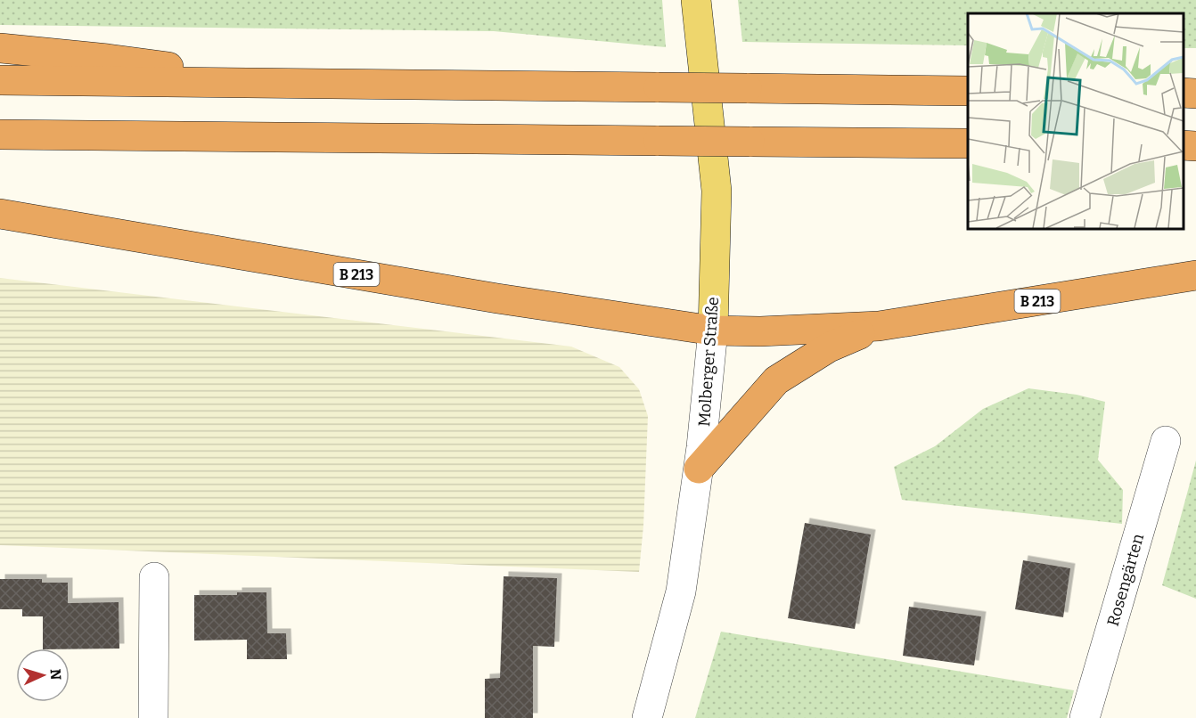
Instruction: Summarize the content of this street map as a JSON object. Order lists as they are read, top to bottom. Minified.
{"streets":{"highway":["B 213"],"main road":["Molberger Straße"],"street":["Rosengärten"]},"crossings":[["B 213","Molberger Straße"]],"north":"right"}
